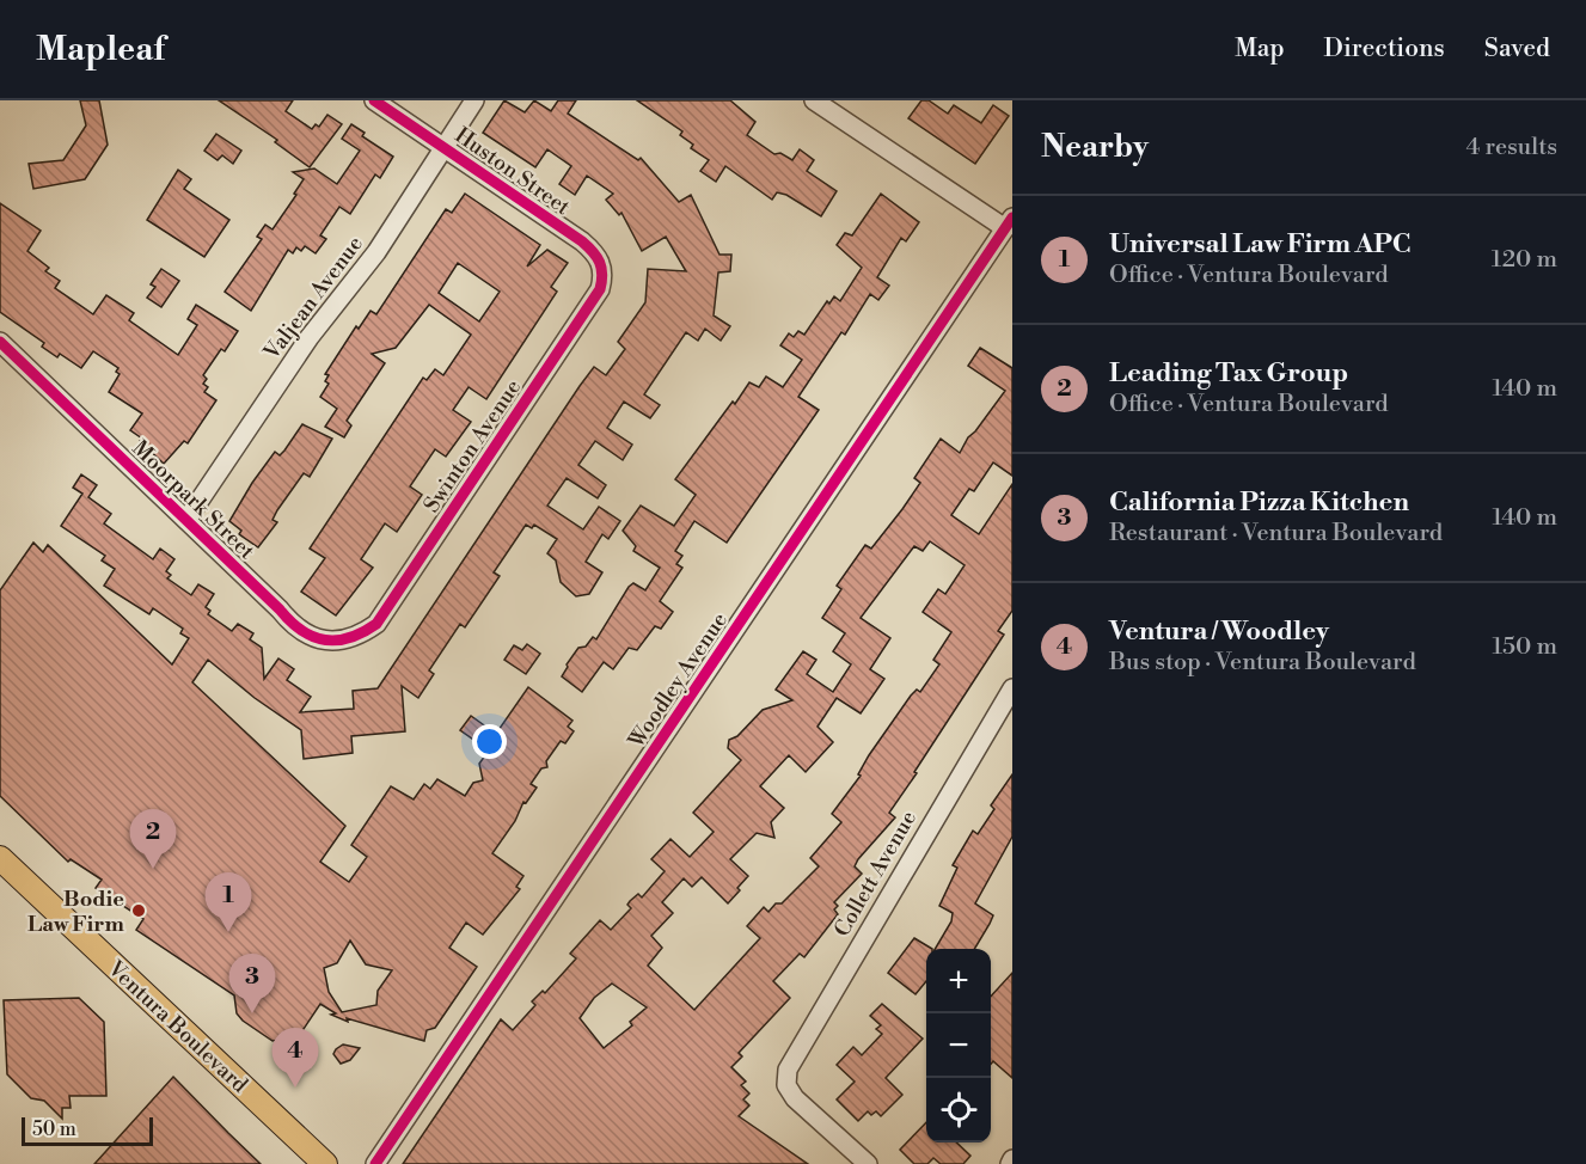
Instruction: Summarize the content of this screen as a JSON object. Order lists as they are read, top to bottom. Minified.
{"streets":{"main road":["Ventura Boulevard"],"street":["Huston Street","Valjean Avenue","Swinton Avenue","Moorpark Street","Woodley Avenue","Collett Avenue"]},"crossings":[["Huston Street","Valjean Avenue"],["Huston Street","Swinton Avenue"],["Valjean Avenue","Moorpark Street"],["Swinton Avenue","Moorpark Street"]],"places":["Bodie Law Firm"],"scale_bar":"50 m","page":{"header":"Mapleaf","nav":["Map","Directions","Saved"],"heading":["Nearby","4 results"],"list":[{"mark":"1","name":"Universal Law Firm APC","note":"Office · Ventura Boulevard","value":"120 m"},{"mark":"2","name":"Leading Tax Group","note":"Office · Ventura Boulevard","value":"140 m"},{"mark":"3","name":"California Pizza Kitchen","note":"Restaurant · Ventura Boulevard","value":"140 m"},{"mark":"4","name":"Ventura / Woodley","note":"Bus stop · Ventura Boulevard","value":"150 m"}],"pins":["2","1","3","4"],"map_buttons":["+","−"],"scale":"50 m"}}
